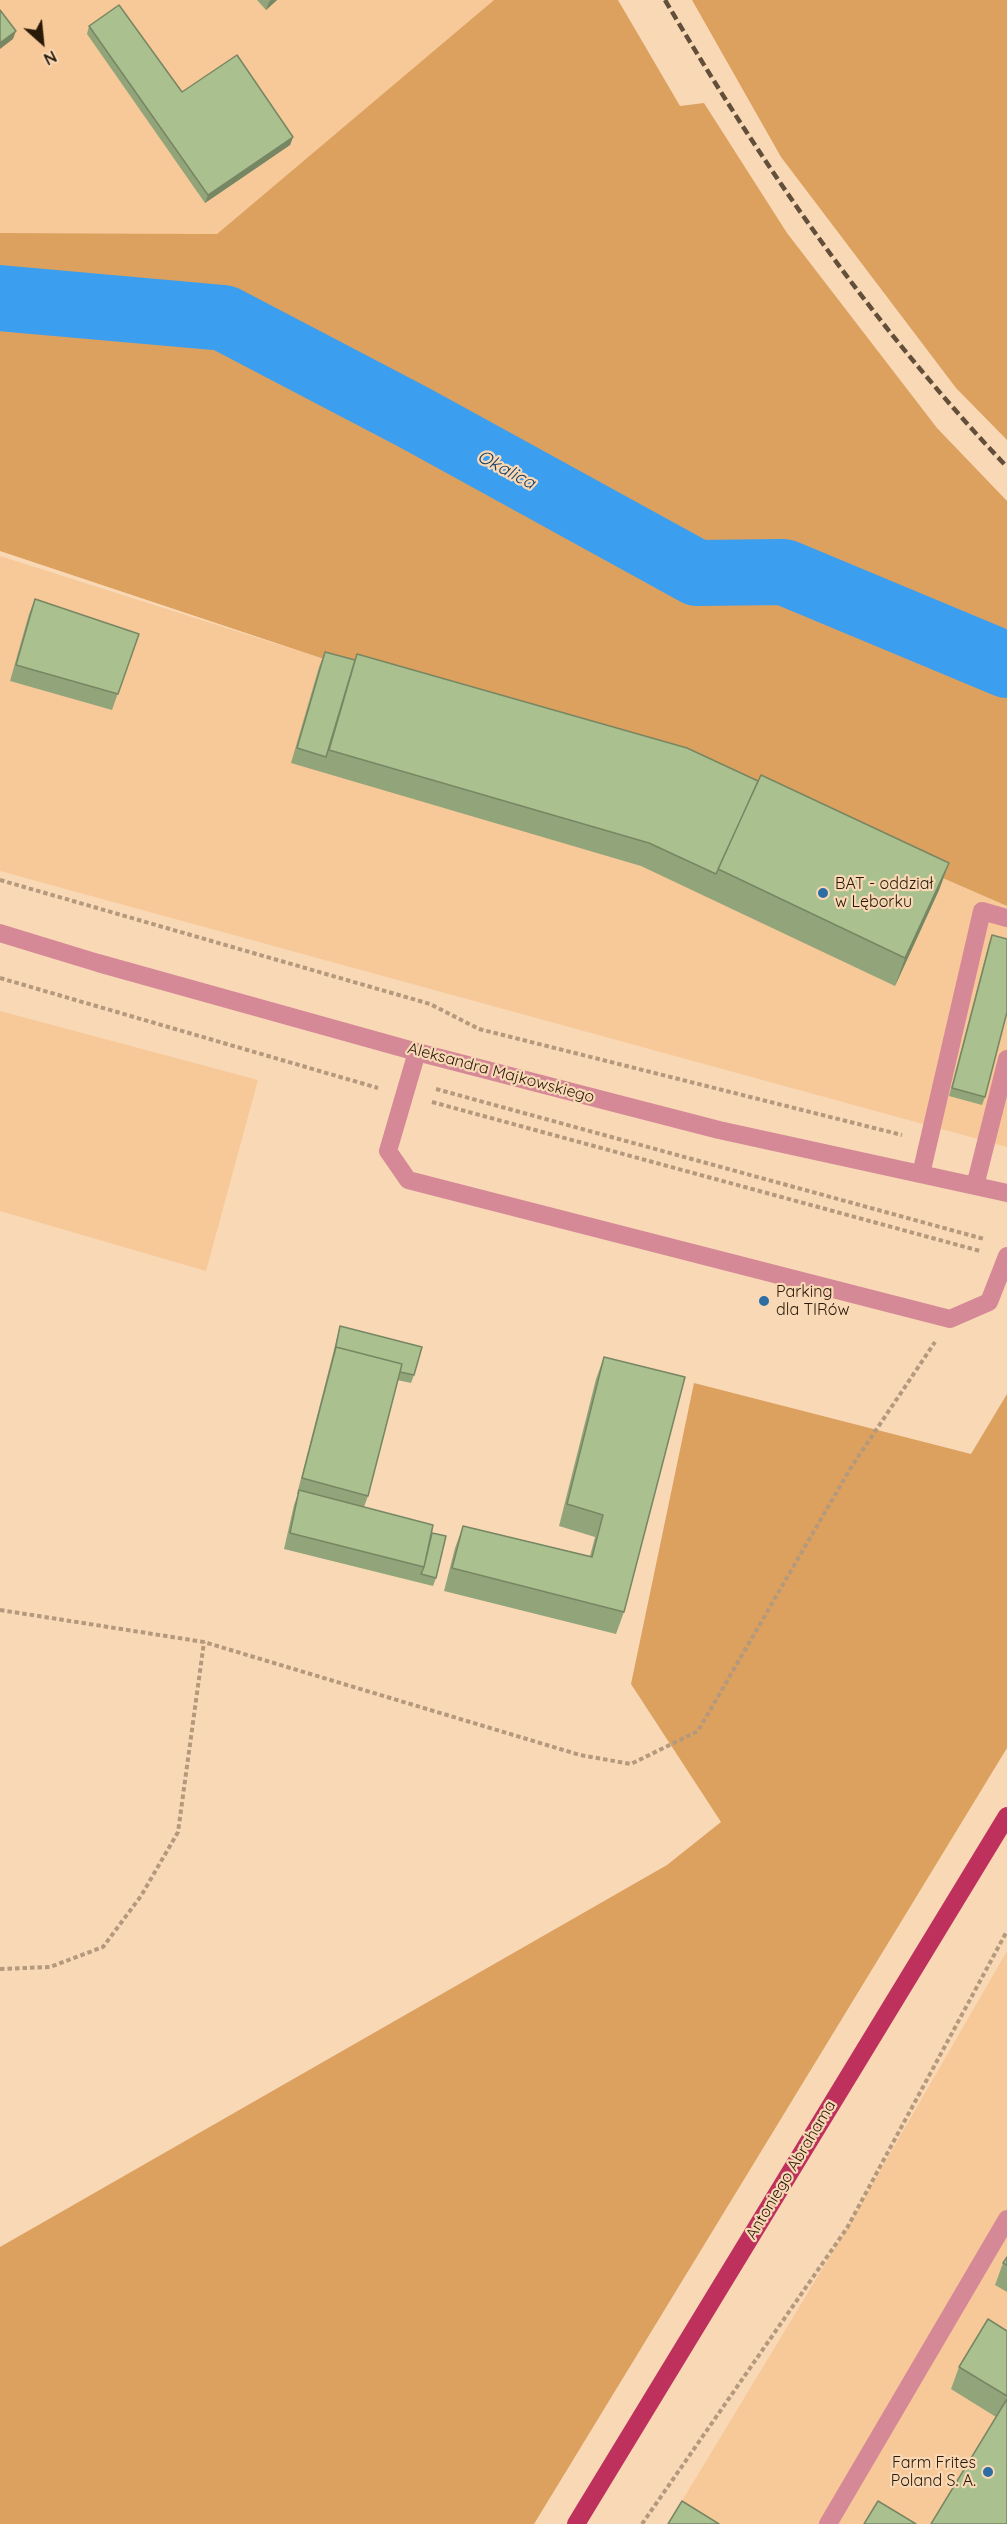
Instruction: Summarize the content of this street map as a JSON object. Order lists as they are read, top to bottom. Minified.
{"streets":{"main road":["Antoniego Abrahama"],"street":["Aleksandra Majkowskiego"]},"water":["Okalica"],"places":["BAT - oddział w Lęborku","Parking dla TIRów","Farm Frites Poland S. A."],"north":"bottom right"}
